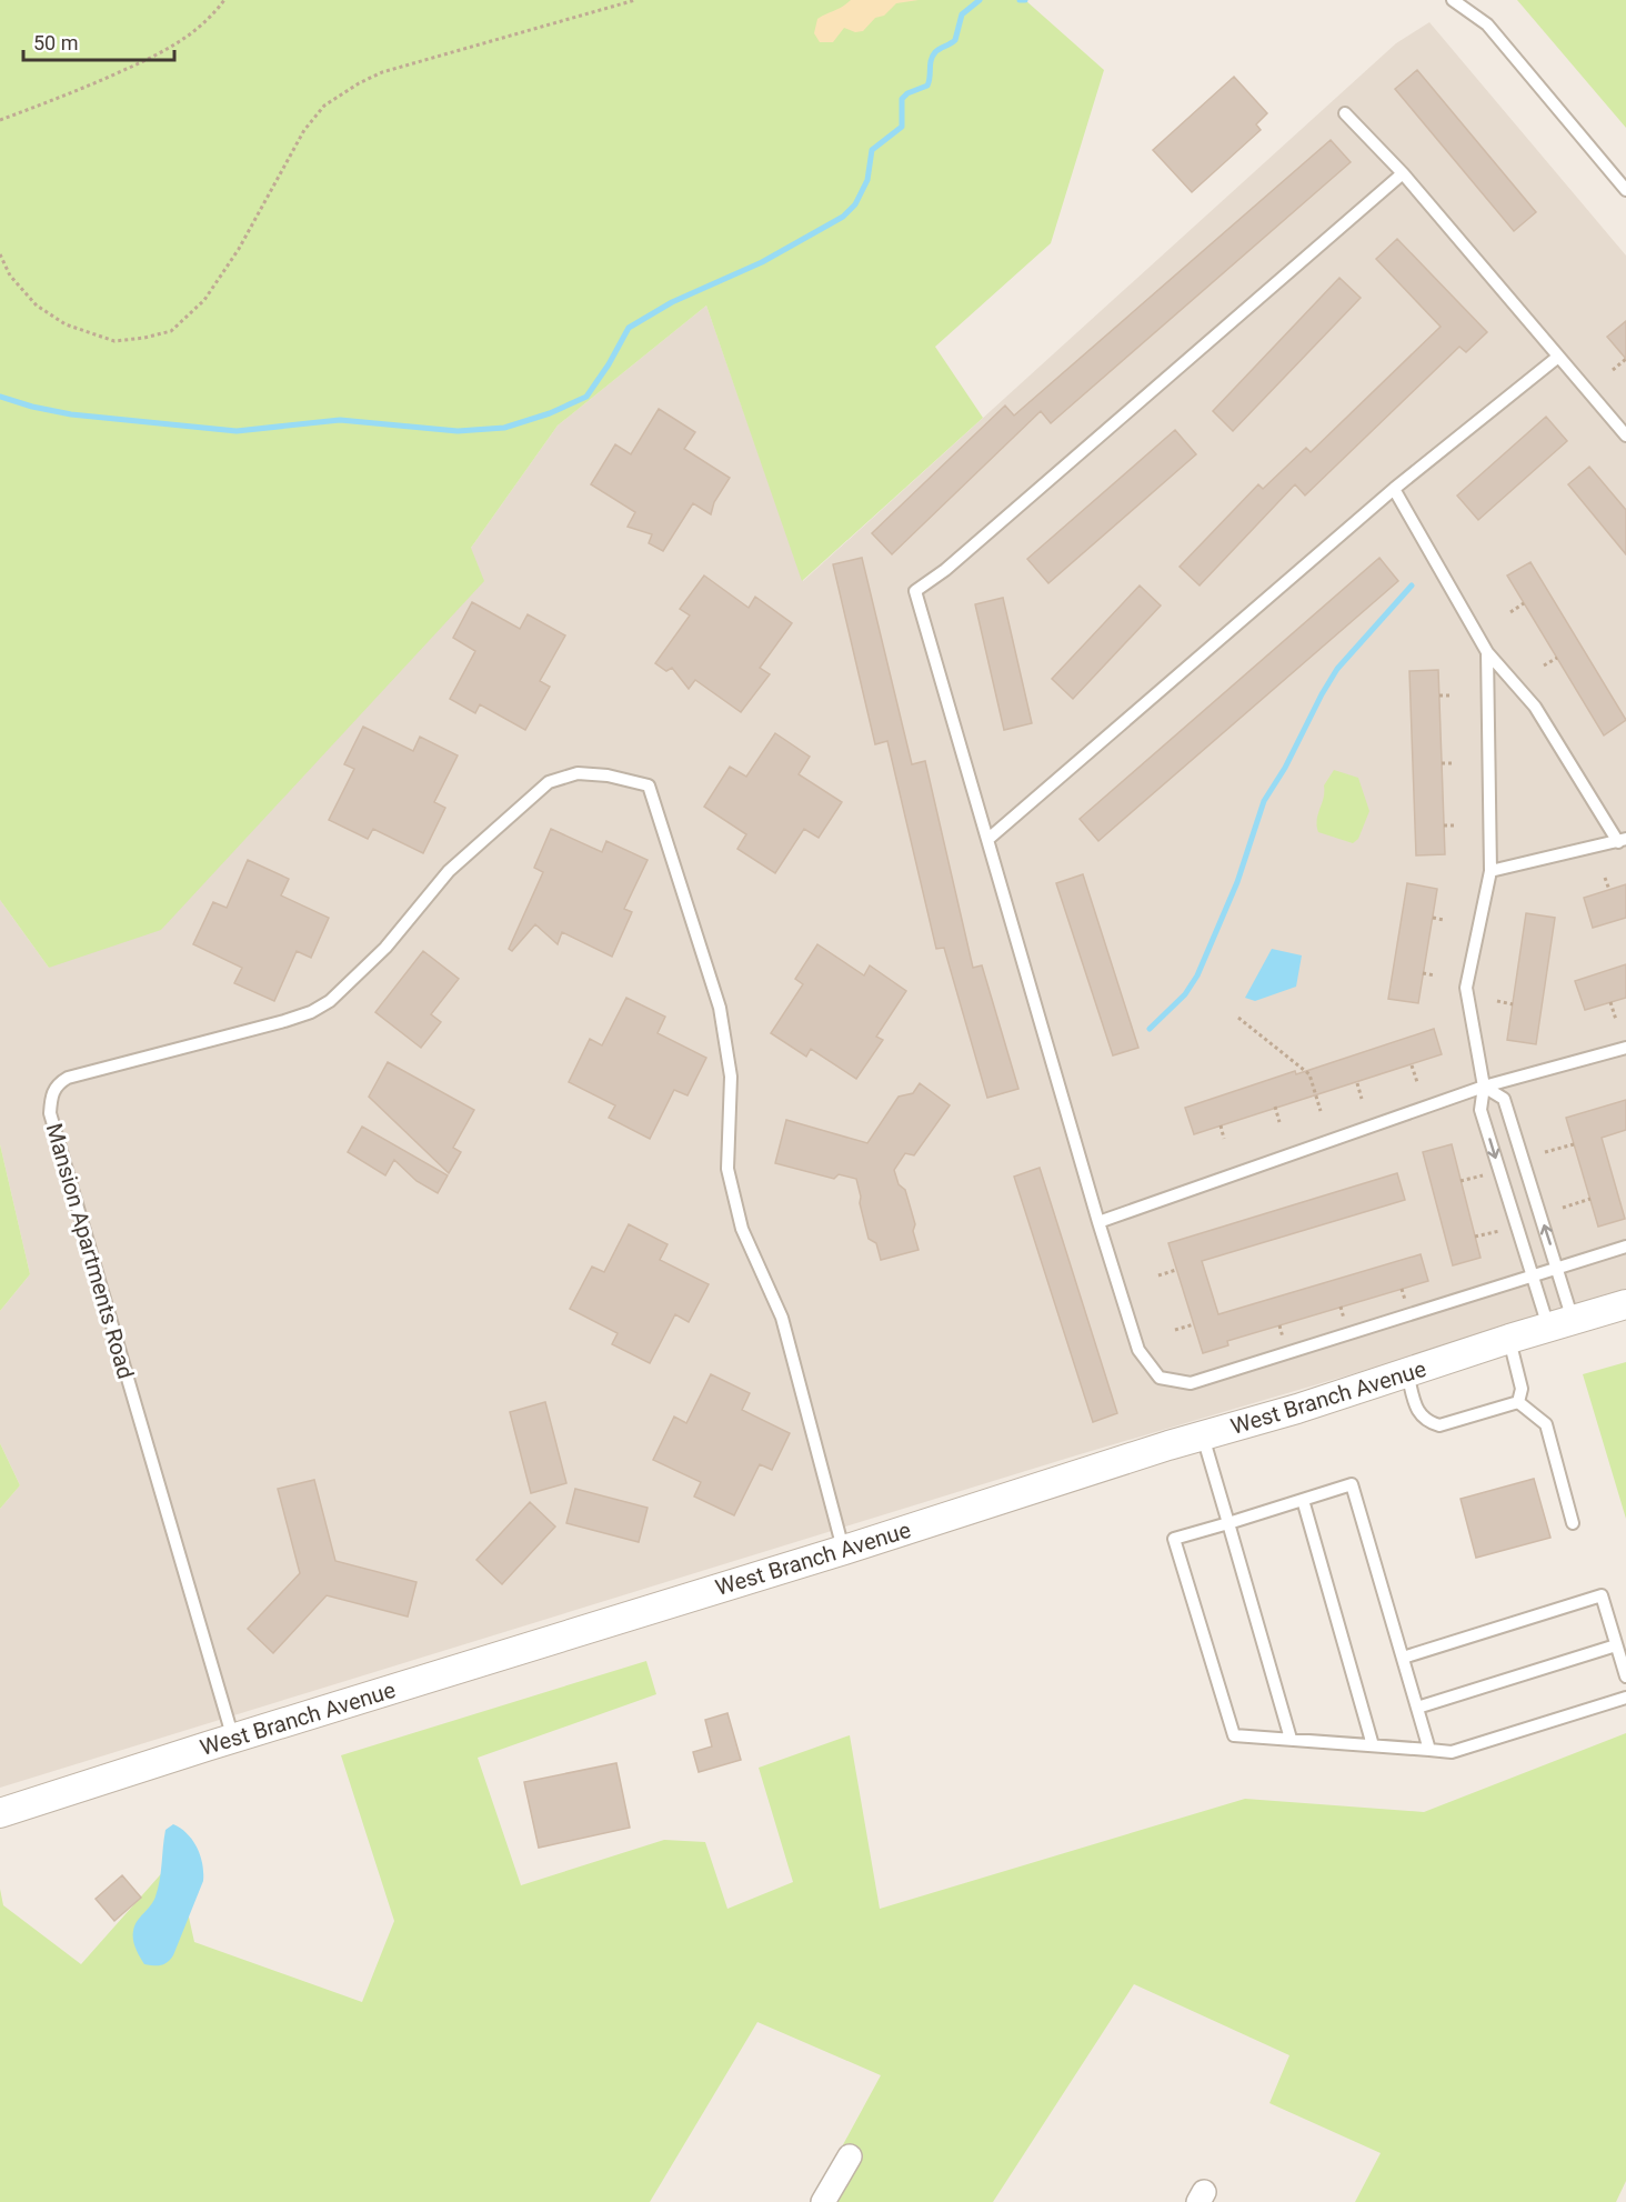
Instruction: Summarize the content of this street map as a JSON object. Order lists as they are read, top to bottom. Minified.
{"streets":{"street":["West Branch Avenue"],"lane":["Mansion Apartments Road"]},"crossings":[["Mansion Apartments Road","West Branch Avenue"]],"scale_bar":"50 m"}
